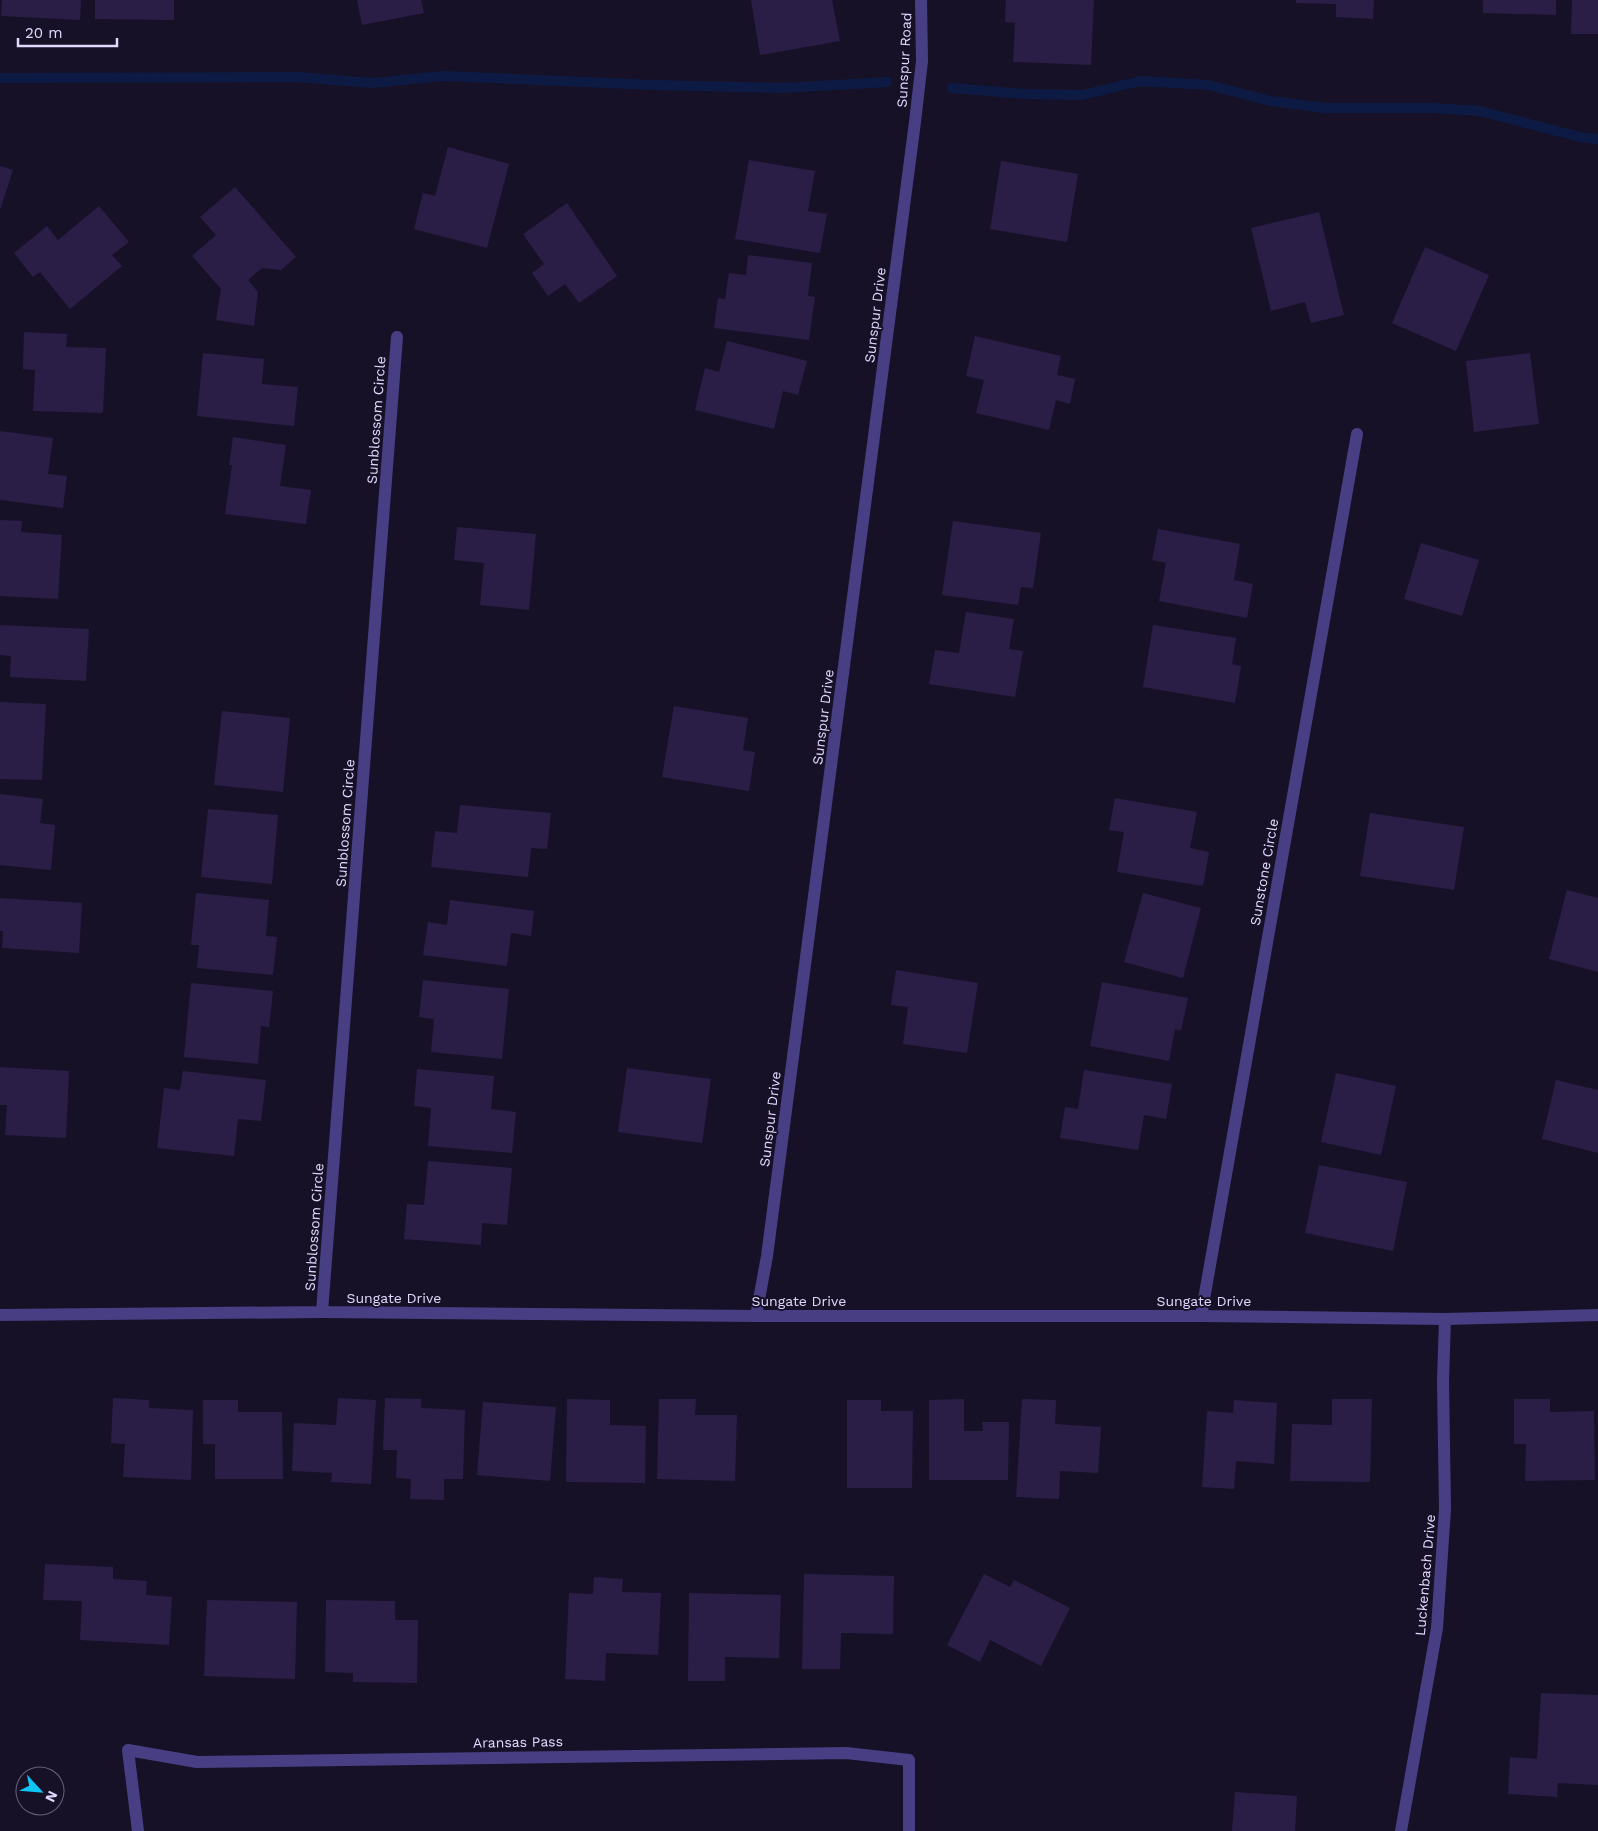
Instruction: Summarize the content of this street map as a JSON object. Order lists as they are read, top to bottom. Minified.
{"streets":{"street":["Sunspur Road","Sunspur Drive","Sunblossom Circle","Sunstone Circle","Sungate Drive","Luckenbach Drive","Aransas Pass"]},"crossings":[["Sunspur Road","Sunspur Drive"],["Sunspur Drive","Sungate Drive"],["Sunblossom Circle","Sungate Drive"],["Sunstone Circle","Sungate Drive"],["Sungate Drive","Luckenbach Drive"]],"scale_bar":"20 m","north":"bottom right"}
